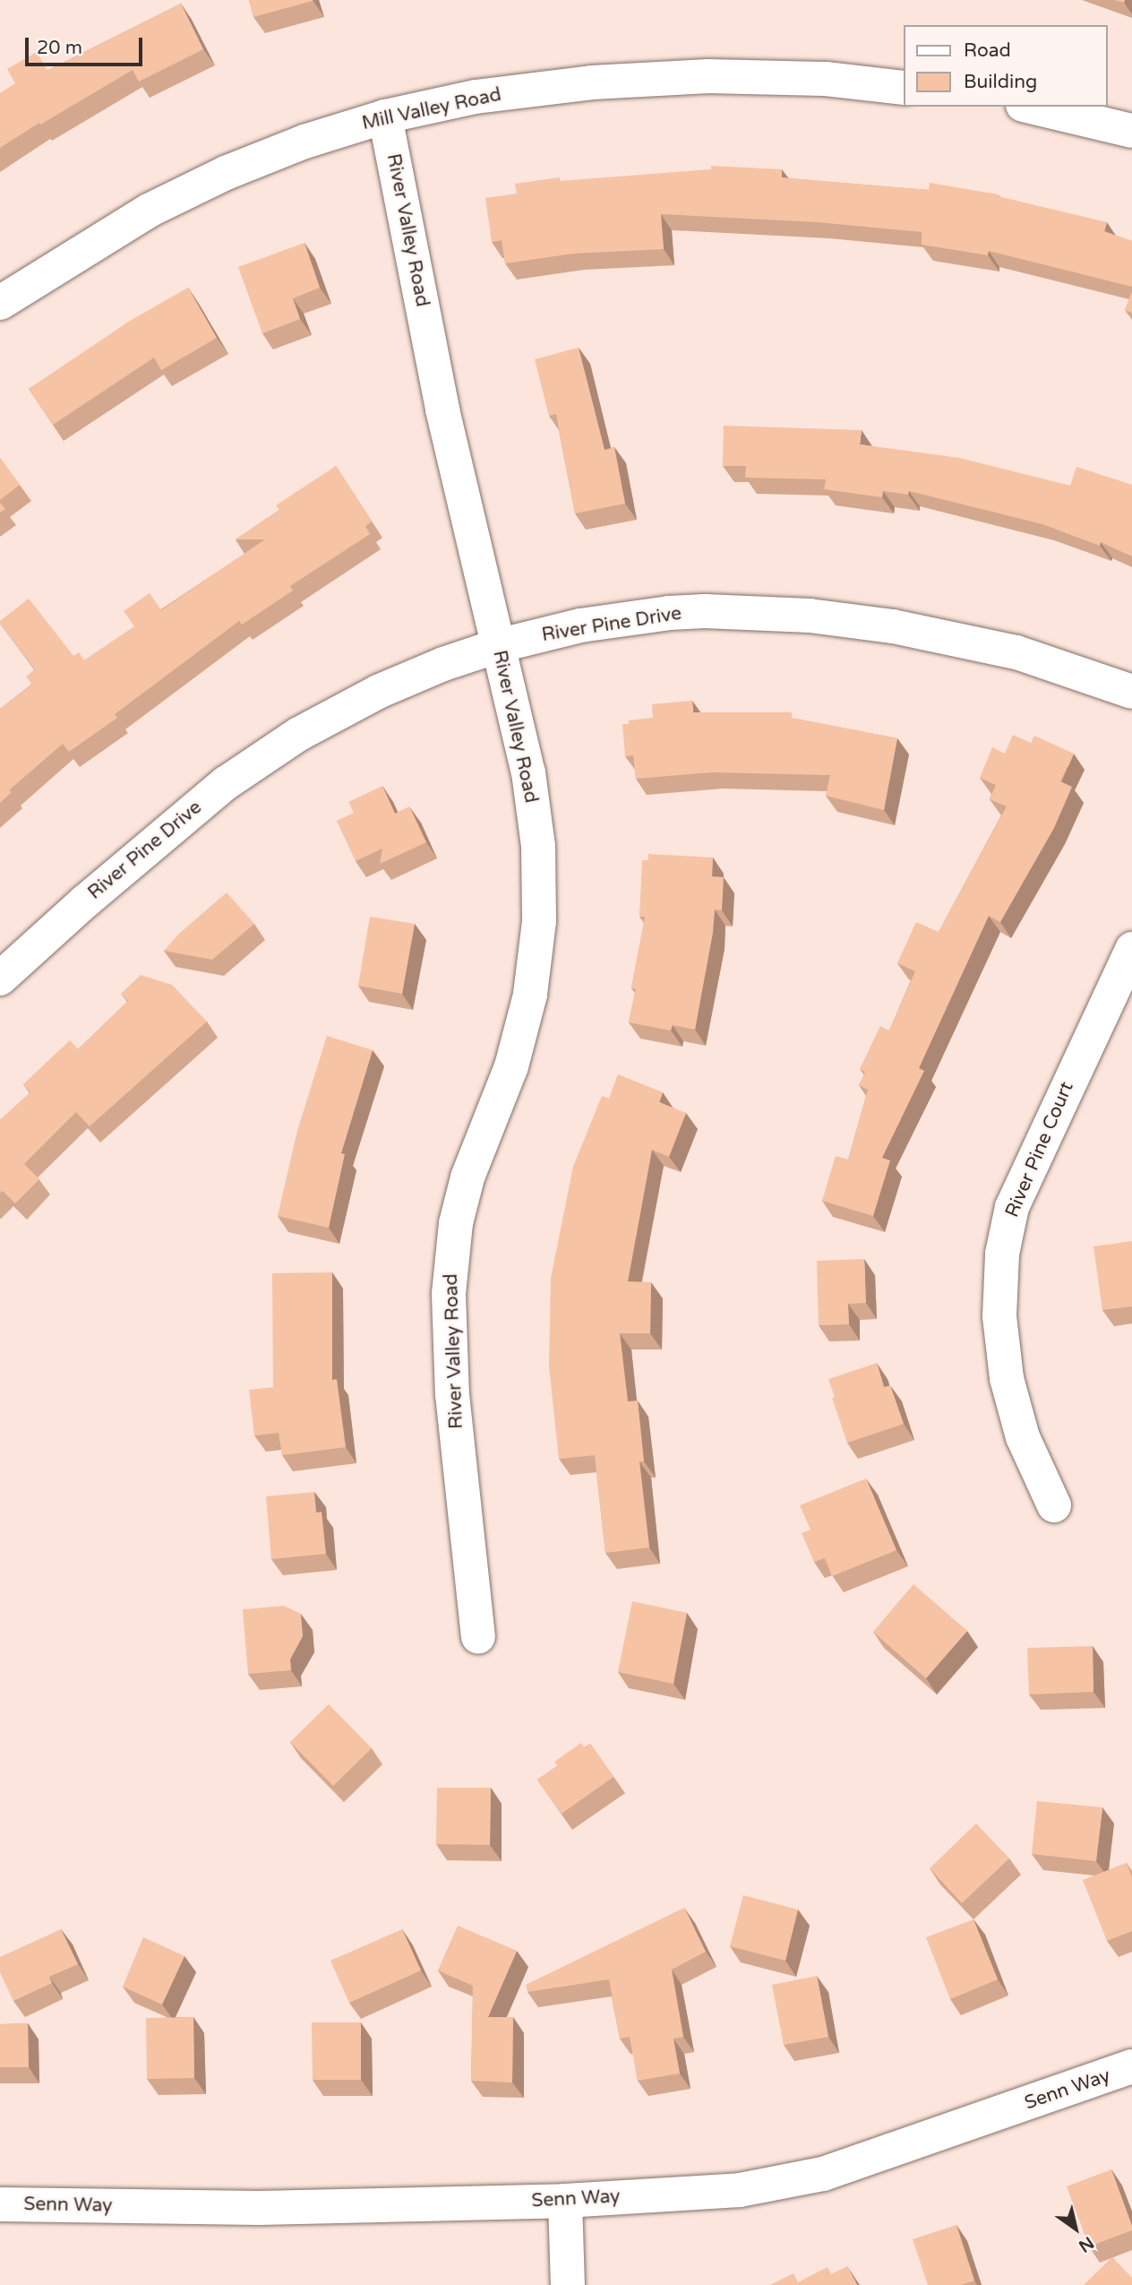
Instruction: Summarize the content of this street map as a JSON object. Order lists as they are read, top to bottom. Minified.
{"streets":{"street":["Mill Valley Road","River Valley Road","River Pine Drive","River Pine Court","Senn Way"]},"crossings":[["Mill Valley Road","River Valley Road"],["River Valley Road","River Pine Drive"]],"legend":["Road","Building"],"scale_bar":"20 m","north":"bottom right"}
